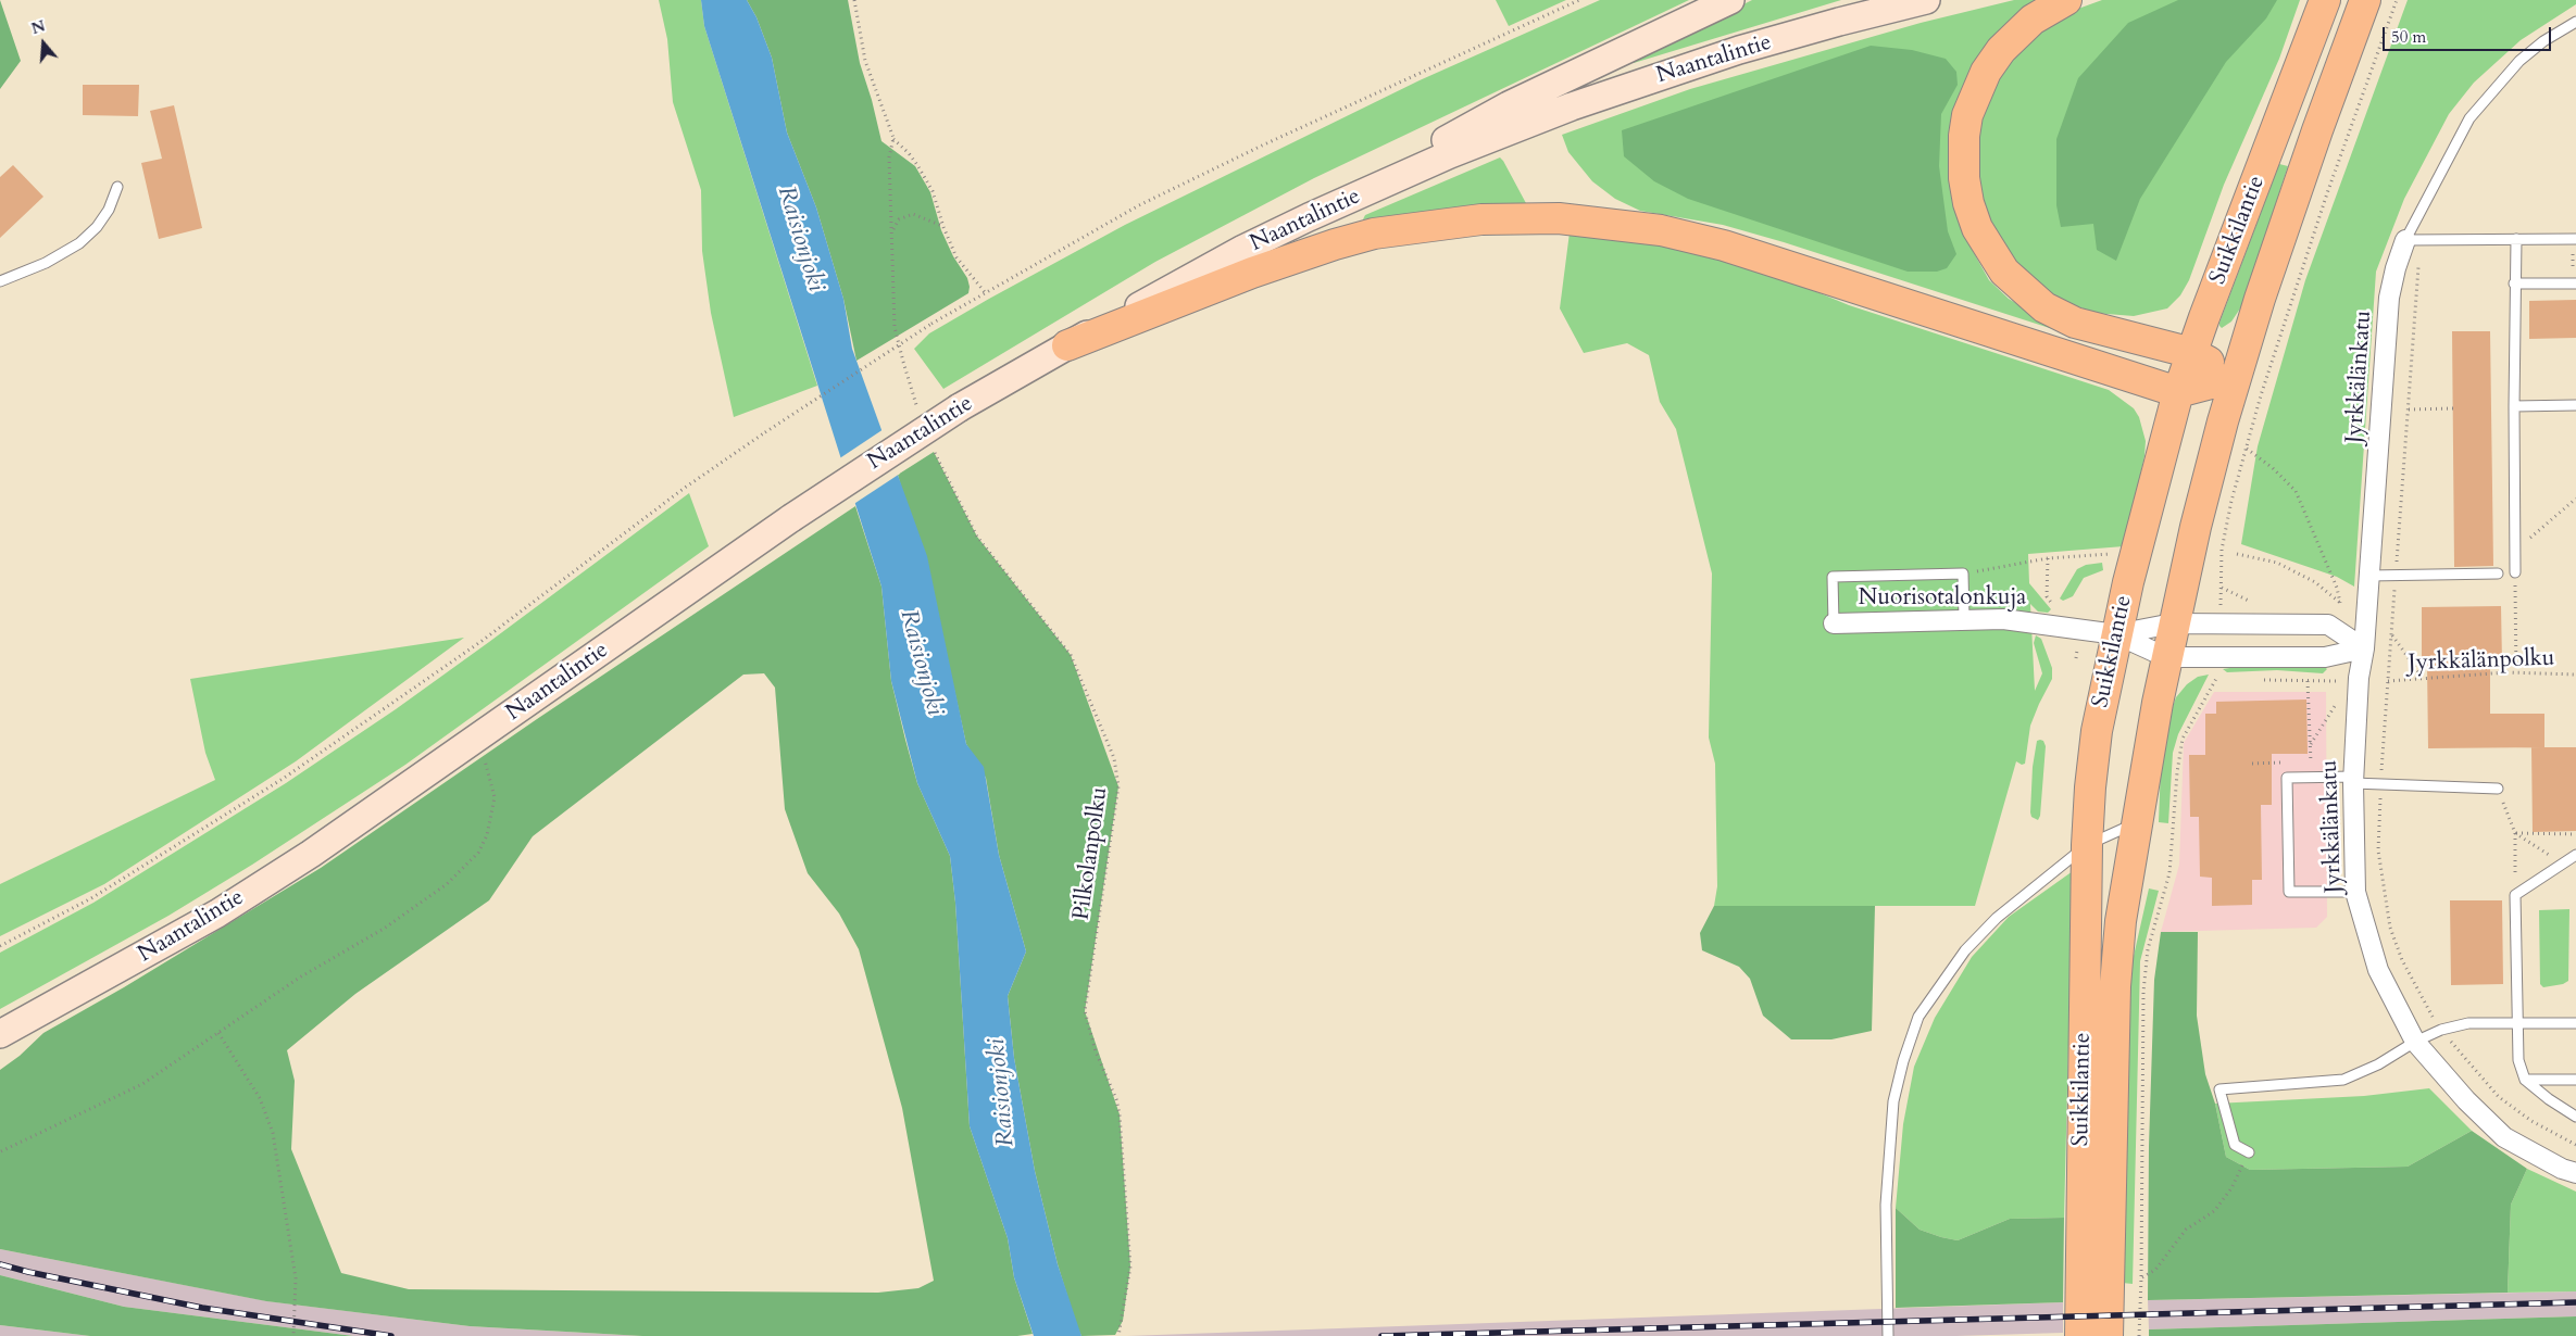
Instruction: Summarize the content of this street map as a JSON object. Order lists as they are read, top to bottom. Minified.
{"streets":{"main road":["Naantalintie","Suikkilantie"],"street":["Jyrkkälänkatu","Nuorisotalonkuja"],"path":["Jyrkkälänpolku","Pilkolanpolku"]},"crossings":[["Suikkilantie","Nuorisotalonkuja"]],"water":["Raisionjoki"],"scale_bar":"50 m","north":"top"}
